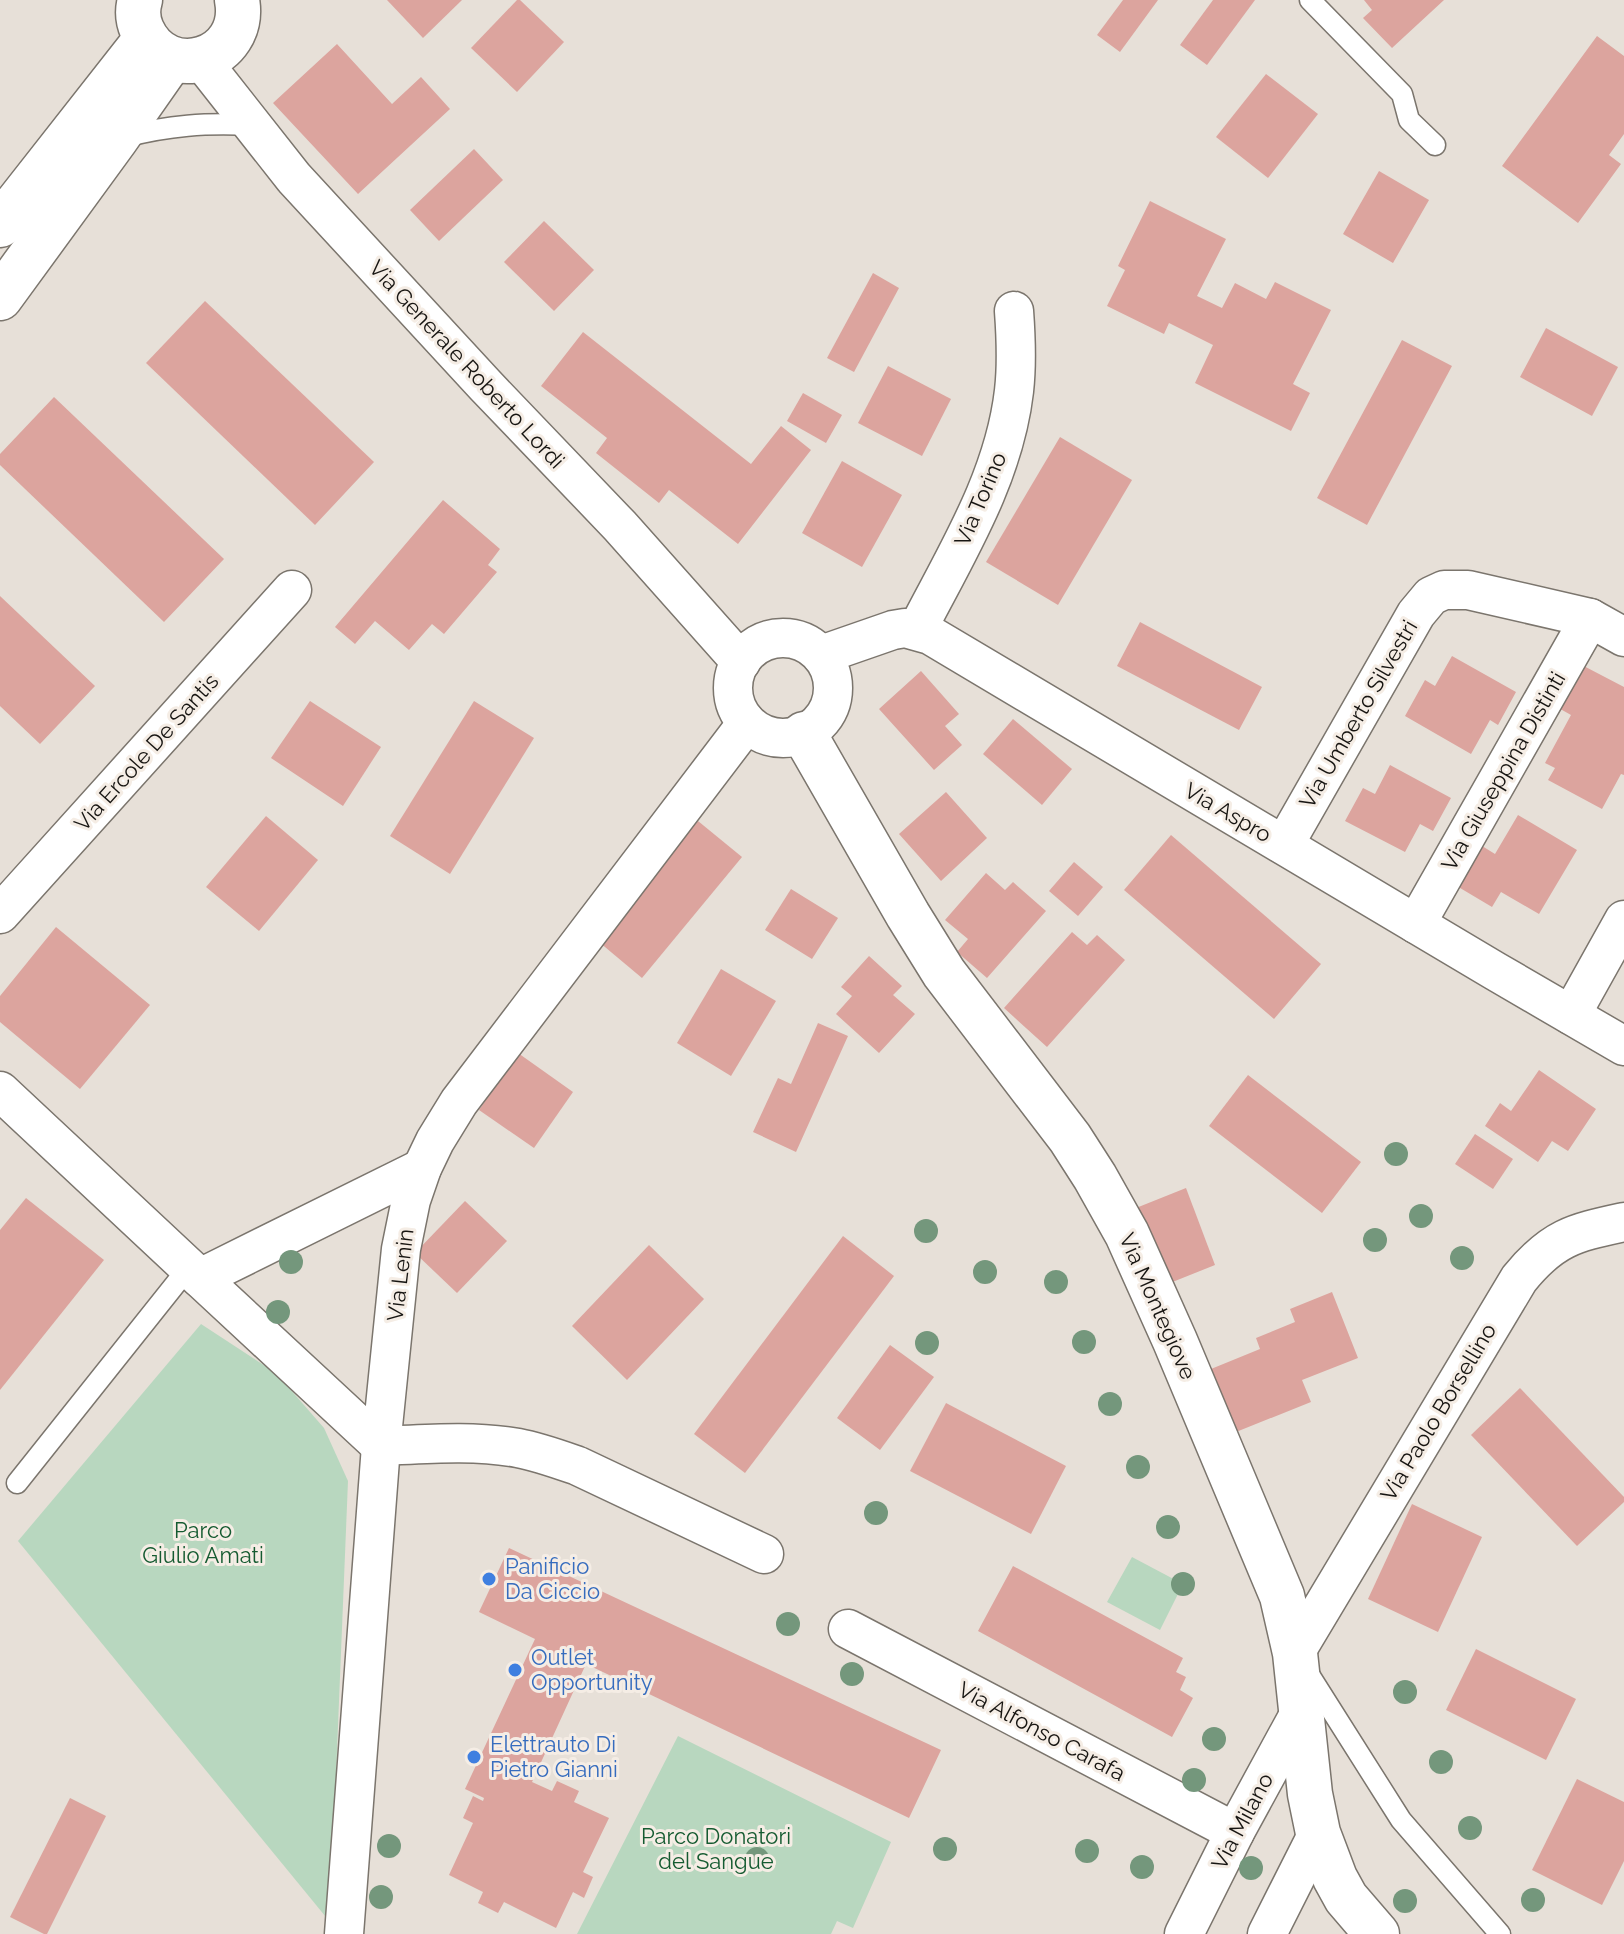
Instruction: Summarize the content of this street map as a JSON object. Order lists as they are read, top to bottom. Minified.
{"streets":{"street":["Via Generale Roberto Lordi","Via Torino","Via Umberto Silvestri","Via Ercole De Santis","Via Giuseppina Distinti","Via Aspro","Via Lenin","Via Montegiove","Via Paolo Borsellino","Via Alfonso Carafa","Via Milano"]},"crossings":[["Via Generale Roberto Lordi","Via Lenin"],["Via Generale Roberto Lordi","Via Montegiove"],["Via Torino","Via Aspro"],["Via Umberto Silvestri","Via Giuseppina Distinti"],["Via Umberto Silvestri","Via Aspro"],["Via Giuseppina Distinti","Via Aspro"],["Via Lenin","Via Montegiove"],["Via Montegiove","Via Paolo Borsellino"],["Via Montegiove","Via Milano"],["Via Alfonso Carafa","Via Milano"]],"parks":["Parco Giulio Amati","Parco Donatori del Sangue"],"places":["Panificio Da Ciccio","Outlet Opportunity","Elettrauto Di Pietro Gianni"]}
